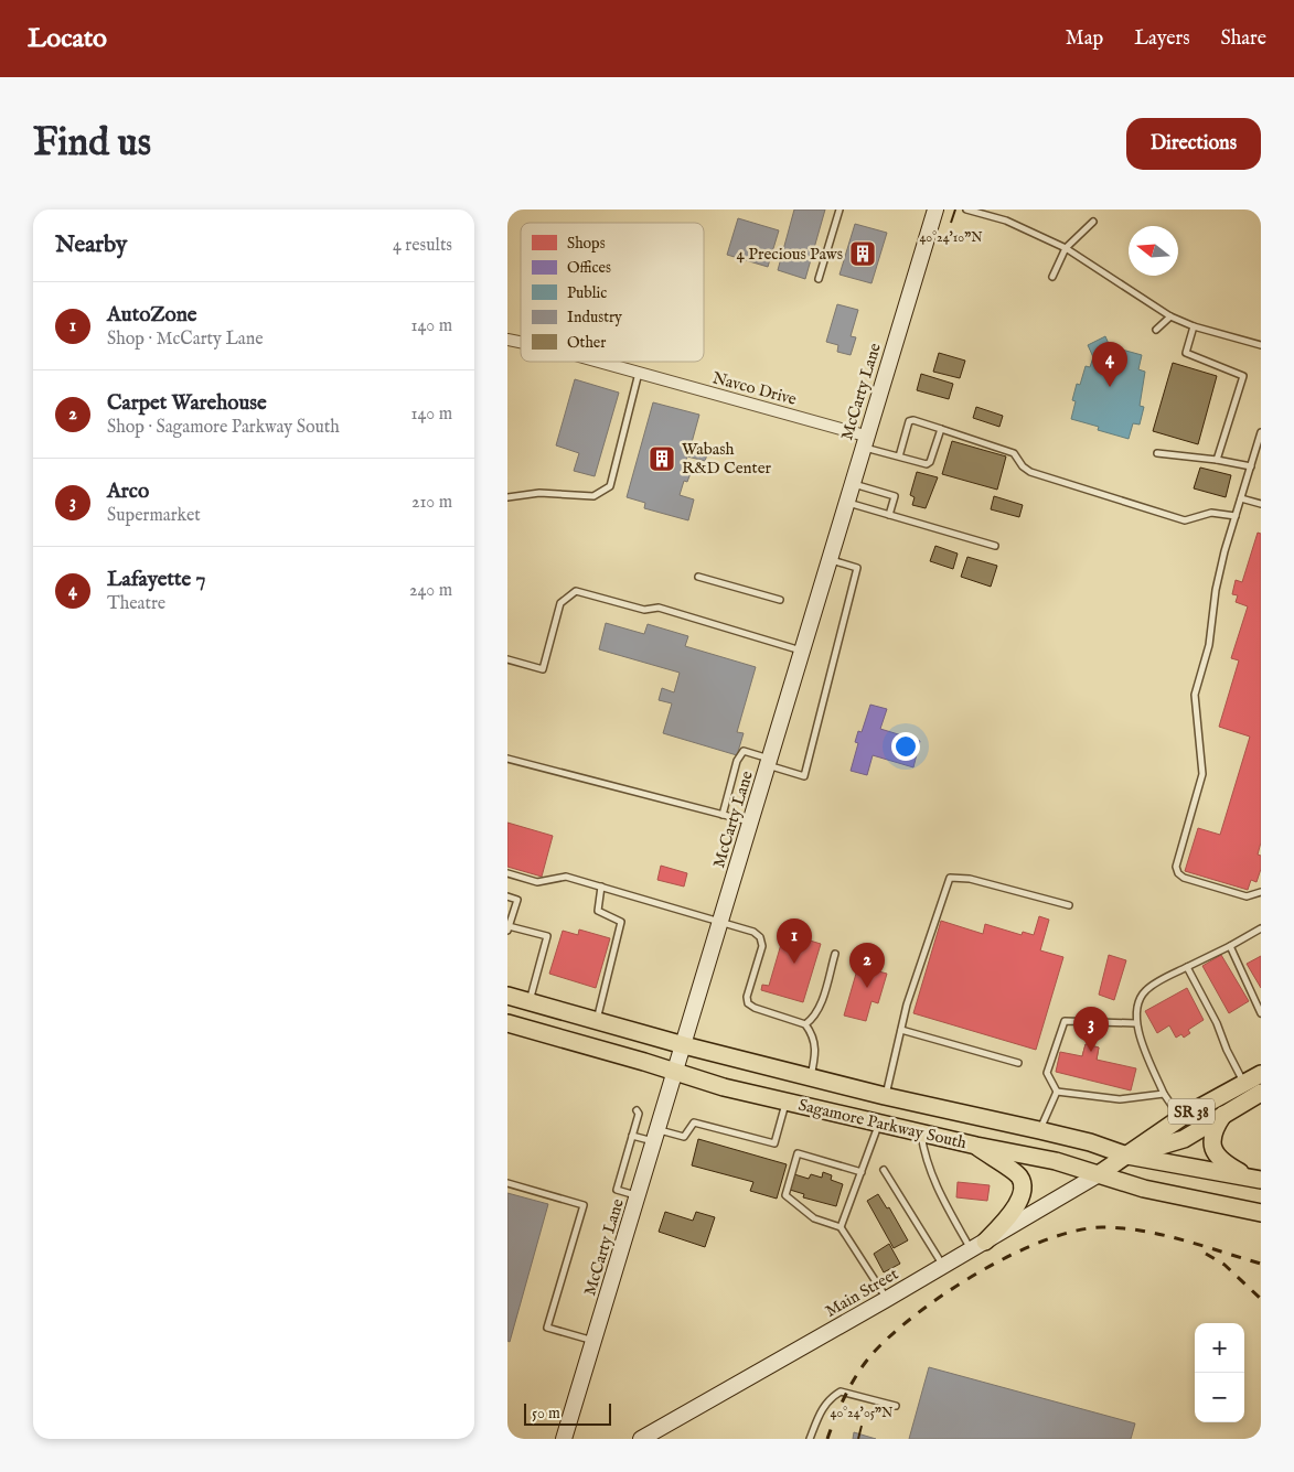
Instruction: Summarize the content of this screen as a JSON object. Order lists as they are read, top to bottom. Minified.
{"streets":{"main road":["McCarty Lane","SR 38","Sagamore Parkway South","Main Street"],"street":["Navco Drive"]},"crossings":[["Navco Drive","McCarty Lane"],["McCarty Lane","Sagamore Parkway South"],["SR 38","Sagamore Parkway South"],["SR 38","Main Street"],["Sagamore Parkway South","Main Street"]],"places":{"building":["4 Precious Paws","Wabash R&D Center"]},"legend":["Shops","Offices","Public","Industry","Other"],"scale_bar":"50 m","north":"left","page":{"header":"Locato","nav":["Map","Layers","Share"],"buttons":"Directions","title":"Find us","heading":["Nearby","4 results"],"list":[{"mark":"1","name":"AutoZone","note":"Shop · McCarty Lane","value":"140 m"},{"mark":"2","name":"Carpet Warehouse","note":"Shop · Sagamore Parkway South","value":"140 m"},{"mark":"3","name":"Arco","note":"Supermarket","value":"210 m"},{"mark":"4","name":"Lafayette 7","note":"Theatre","value":"240 m"}],"pins":["4","1","2","3"],"map_buttons":["+","−"],"scale":"50 m"},"coordinates":["40°24'10\"N","40°24'05\"N"]}
